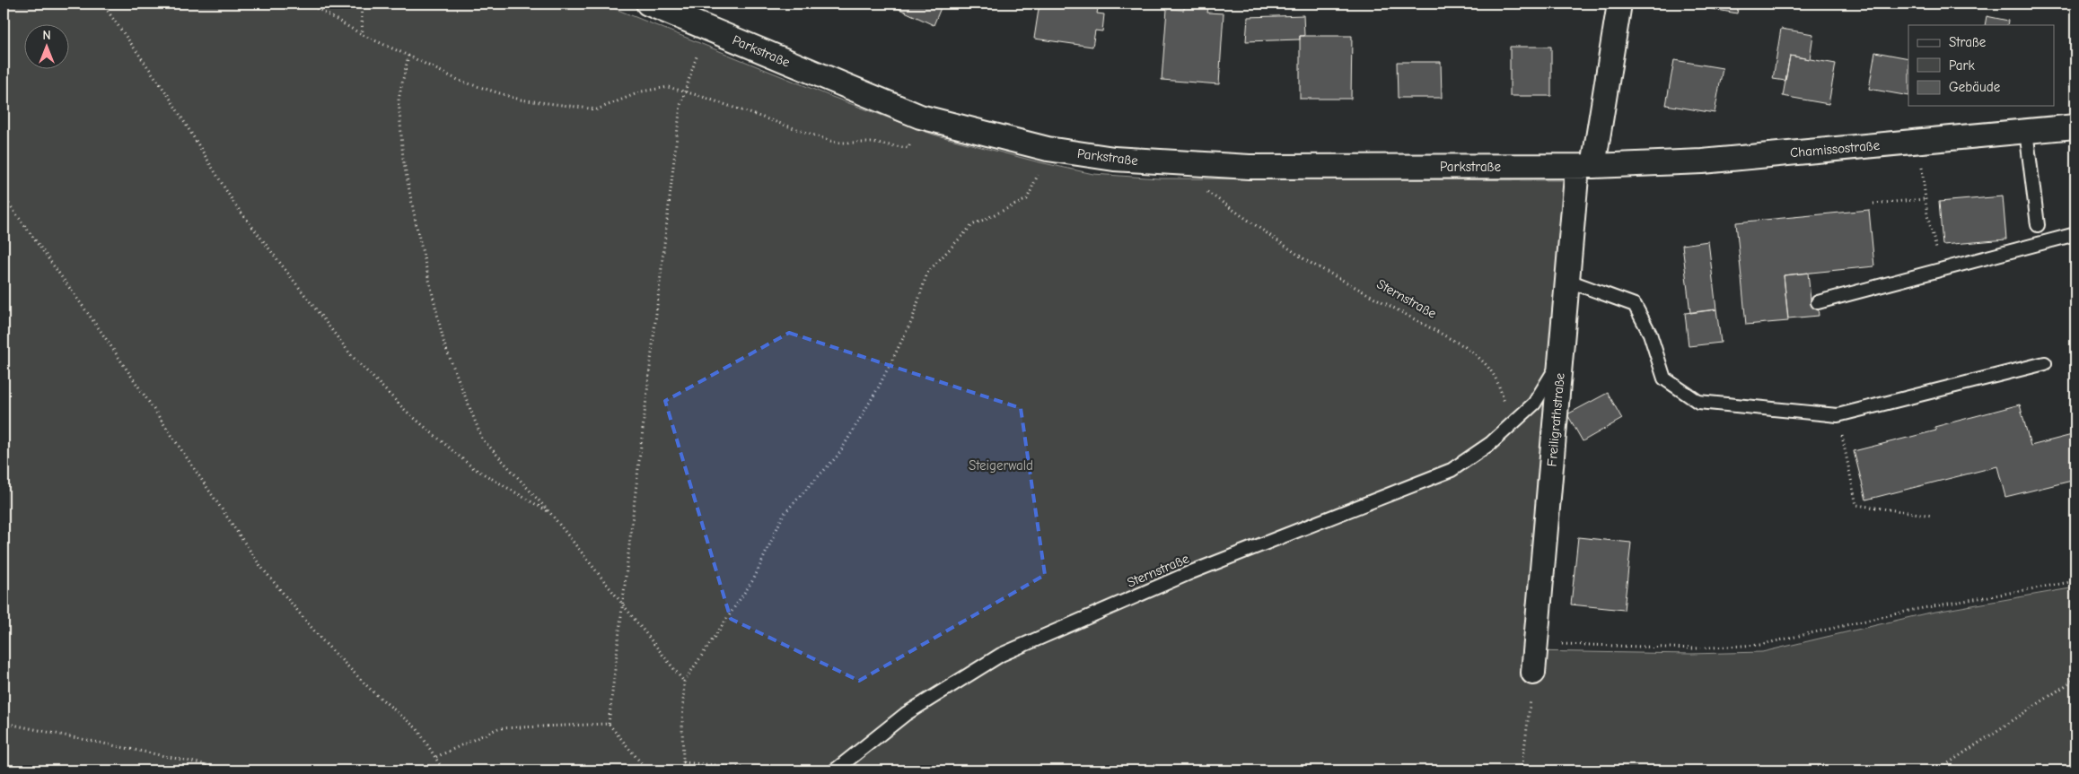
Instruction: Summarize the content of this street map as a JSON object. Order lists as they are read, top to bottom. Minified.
{"streets":{"street":["Parkstraße","Chamissostraße","Freiligrathstraße"],"lane":["Sternstraße"]},"crossings":[["Parkstraße","Chamissostraße"],["Parkstraße","Freiligrathstraße"],["Chamissostraße","Freiligrathstraße"],["Sternstraße","Freiligrathstraße"]],"parks":["Steigerwald"],"legend":["Straße","Park","Gebäude"],"north":"top"}
